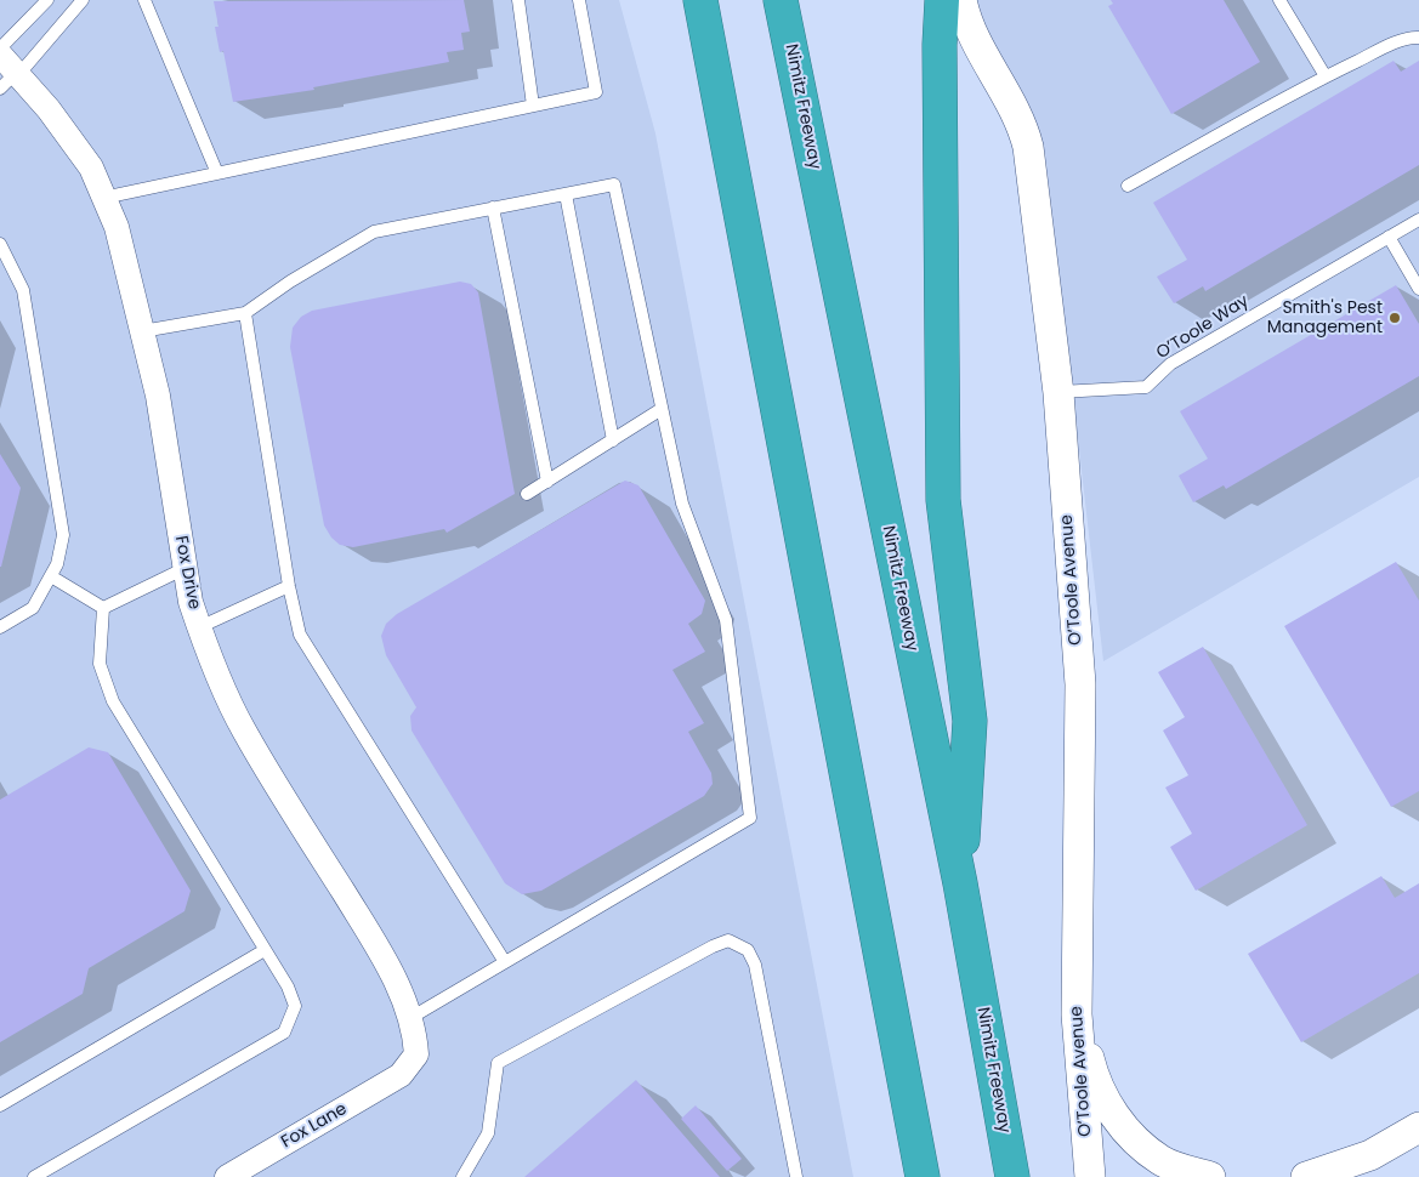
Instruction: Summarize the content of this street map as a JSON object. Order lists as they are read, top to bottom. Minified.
{"streets":{"highway":["Nimitz Freeway"],"street":["Fox Drive","O’Toole Avenue","Fox Lane"],"lane":["O’Toole Way"]},"crossings":[["O’Toole Way","O’Toole Avenue"],["Fox Drive","Fox Lane"]],"places":["Smith's Pest Management"]}
